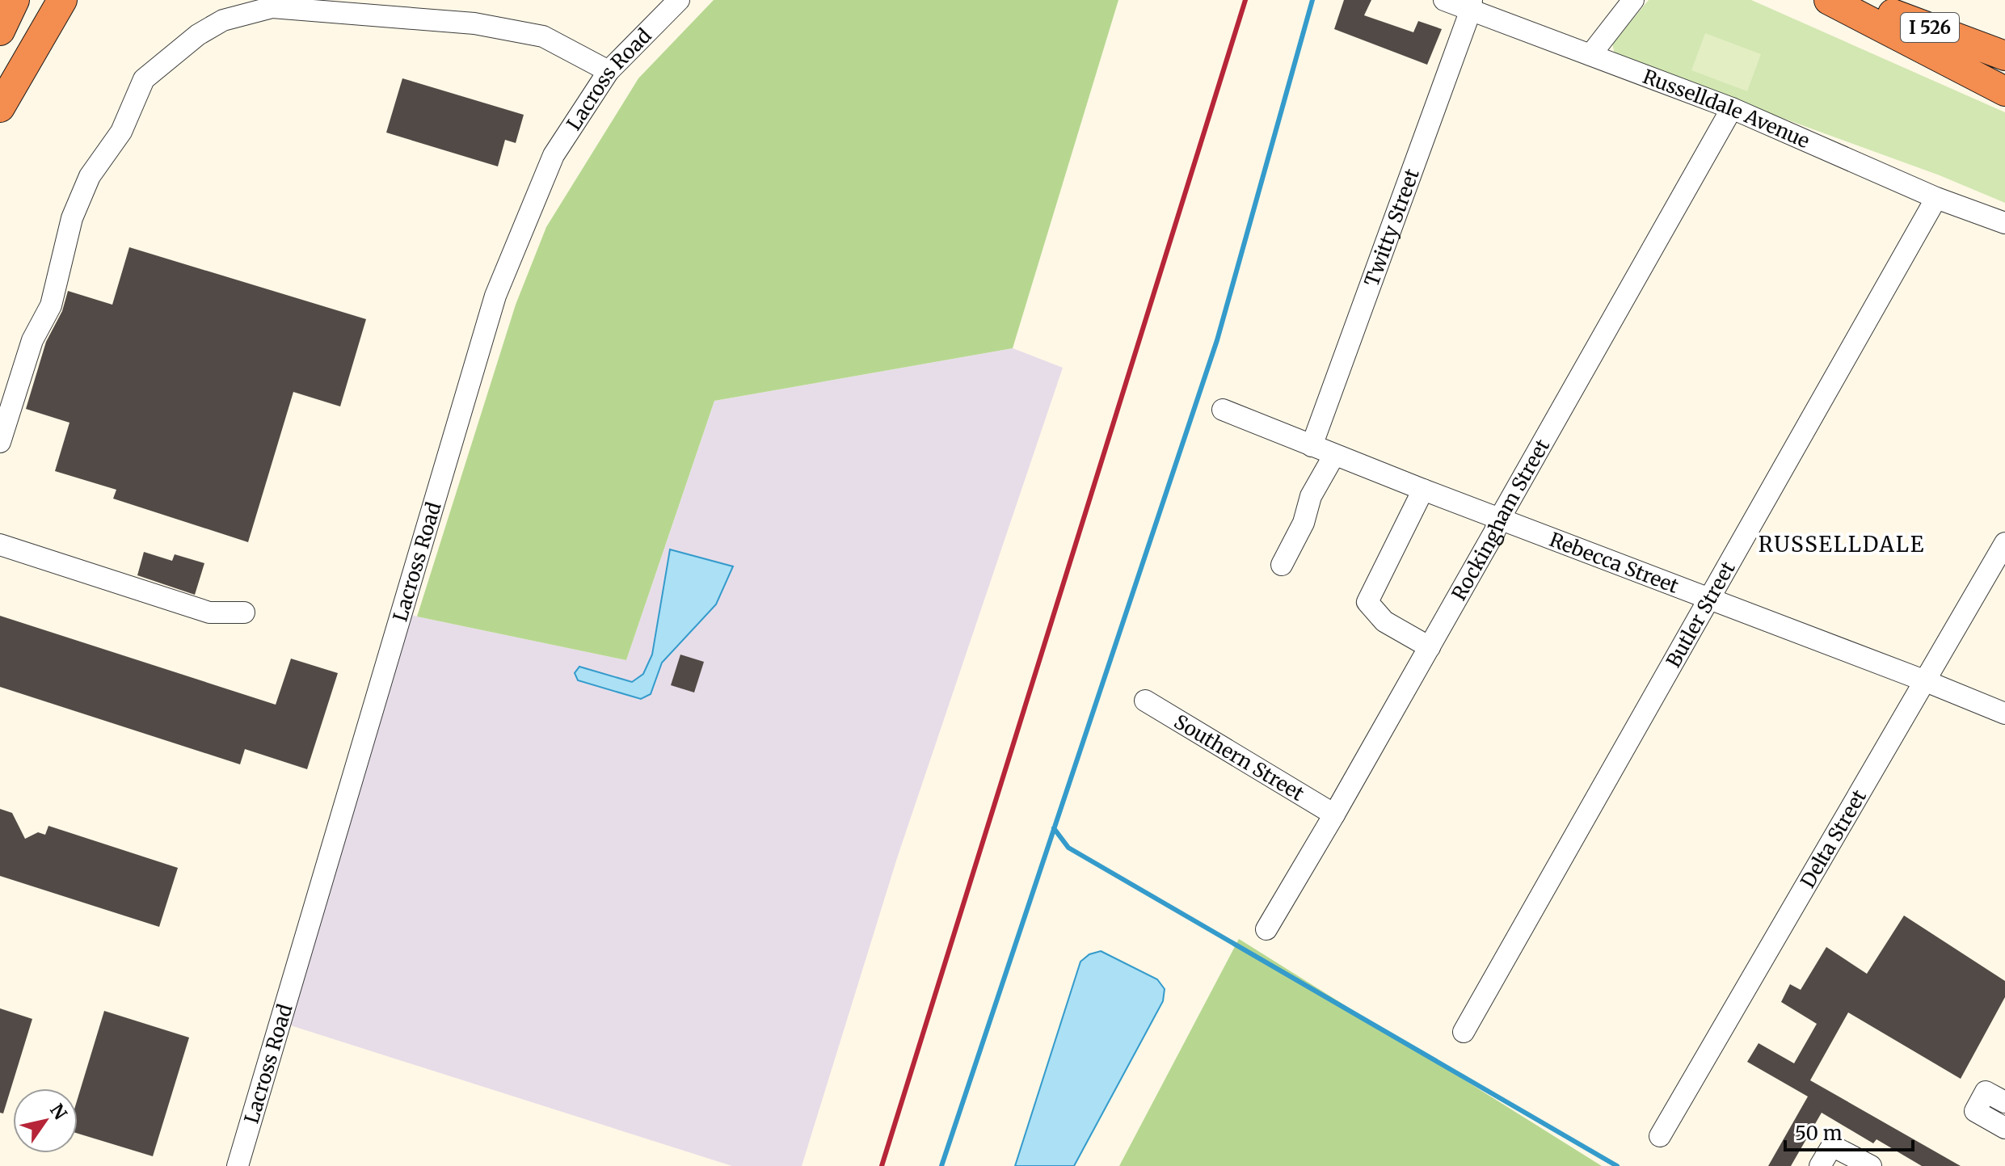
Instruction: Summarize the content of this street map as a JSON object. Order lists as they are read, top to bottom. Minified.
{"streets":{"highway":["I 526"],"street":["Lacross Road","Russelldale Avenue","Twitty Street","Rockingham Street","Rebecca Street","Butler Street","Southern Street","Delta Street"]},"crossings":[["Russelldale Avenue","Twitty Street"],["Russelldale Avenue","Rockingham Street"],["Russelldale Avenue","Butler Street"],["Twitty Street","Rebecca Street"],["Rockingham Street","Rebecca Street"],["Rockingham Street","Southern Street"],["Rebecca Street","Butler Street"],["Rebecca Street","Delta Street"]],"districts":["RUSSELLDALE"],"scale_bar":"50 m","north":"top right"}
